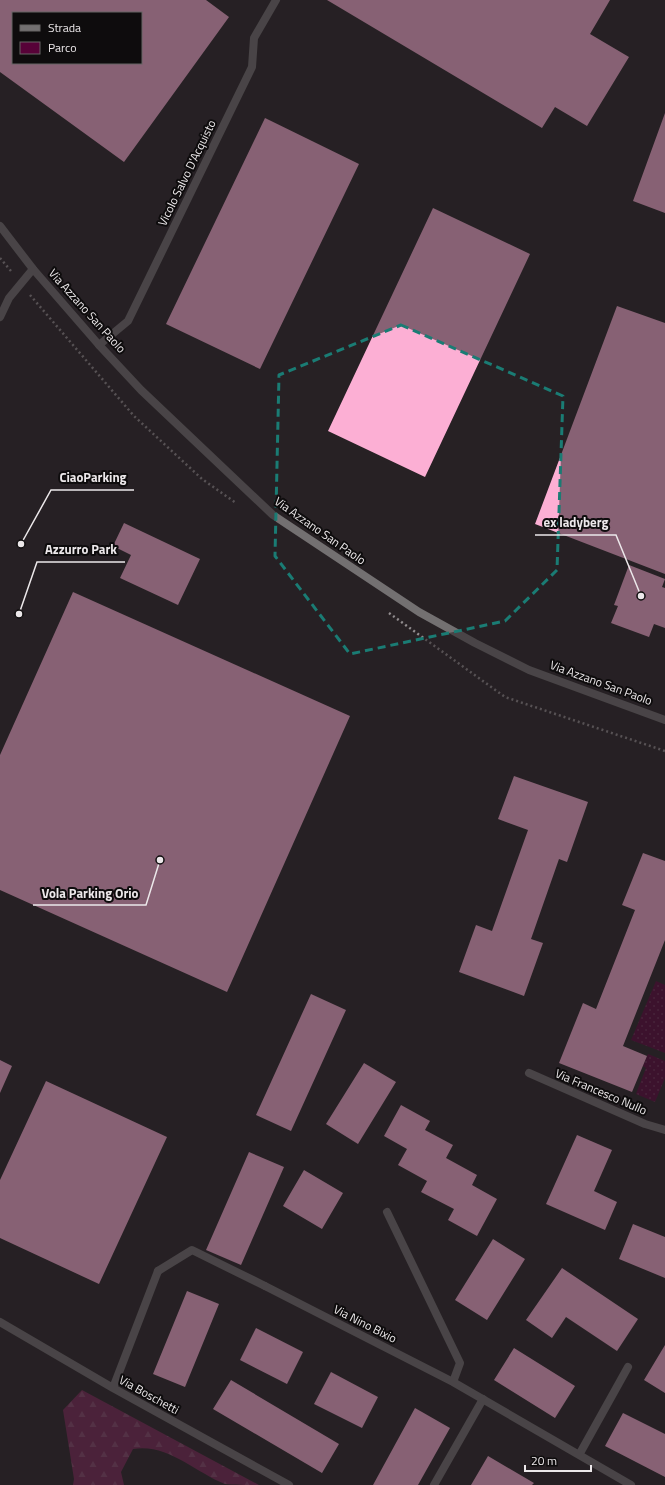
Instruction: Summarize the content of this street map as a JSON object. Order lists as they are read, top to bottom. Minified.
{"streets":{"street":["Vicolo Salvo D'Acquisto","Via Azzano San Paolo","Via Francesco Nullo","Via Nino Bixio","Via Boschetti"]},"crossings":[["Vicolo Salvo D'Acquisto","Via Azzano San Paolo"],["Via Nino Bixio","Via Boschetti"]],"places":["CiaoParking","ex ladyberg","Azzurro Park","Vola Parking Orio"],"legend":["Strada","Parco"],"scale_bar":"20 m"}
